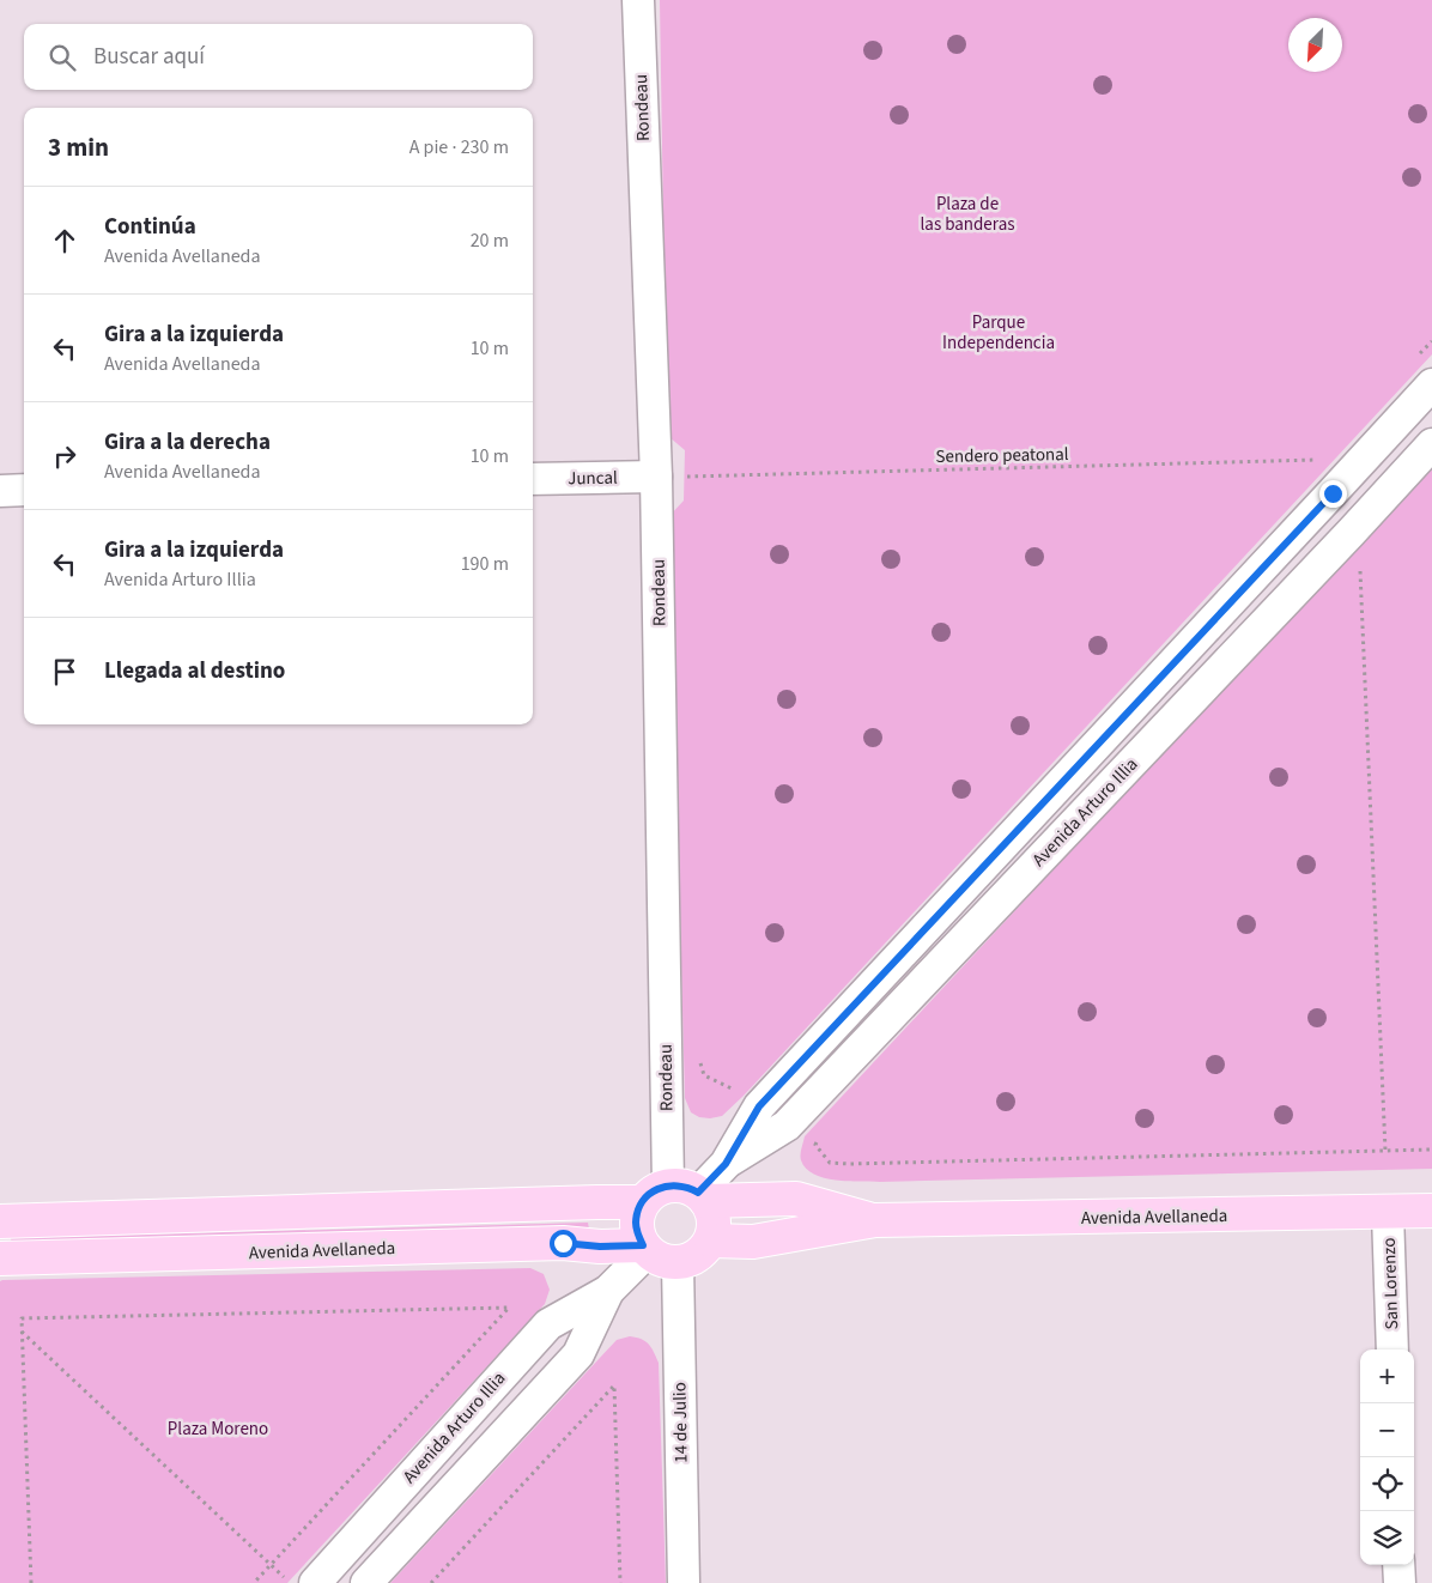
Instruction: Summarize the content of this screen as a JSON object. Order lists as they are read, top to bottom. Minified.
{"streets":{"main road":["Avenida Avellaneda"],"street":["Rondeau","Juncal","Avenida Arturo Illia","San Lorenzo","14 de Julio"],"path":["Sendero peatonal"]},"crossings":[["Rondeau","Sendero peatonal"],["Rondeau","Juncal"],["Rondeau","Avenida Arturo Illia"],["Rondeau","Avenida Avellaneda"],["Rondeau","14 de Julio"],["Sendero peatonal","Juncal"],["Avenida Arturo Illia","Avenida Avellaneda"],["Avenida Arturo Illia","14 de Julio"],["Avenida Avellaneda","San Lorenzo"],["Avenida Avellaneda","14 de Julio"]],"parks":["Plaza de las banderas","Parque Independencia","Plaza Moreno"],"north":"bottom left","page":{"search":"Buscar aquí","heading":["3 min","A pie · 230 m"],"list":[["Continúa","Avenida Avellaneda","20 m"],["Gira a la izquierda","Avenida Avellaneda","10 m"],["Gira a la derecha","Avenida Avellaneda","10 m"],["Gira a la izquierda","Avenida Arturo Illia","190 m"],"Llegada al destino"],"map_buttons":["+","−"]}}
